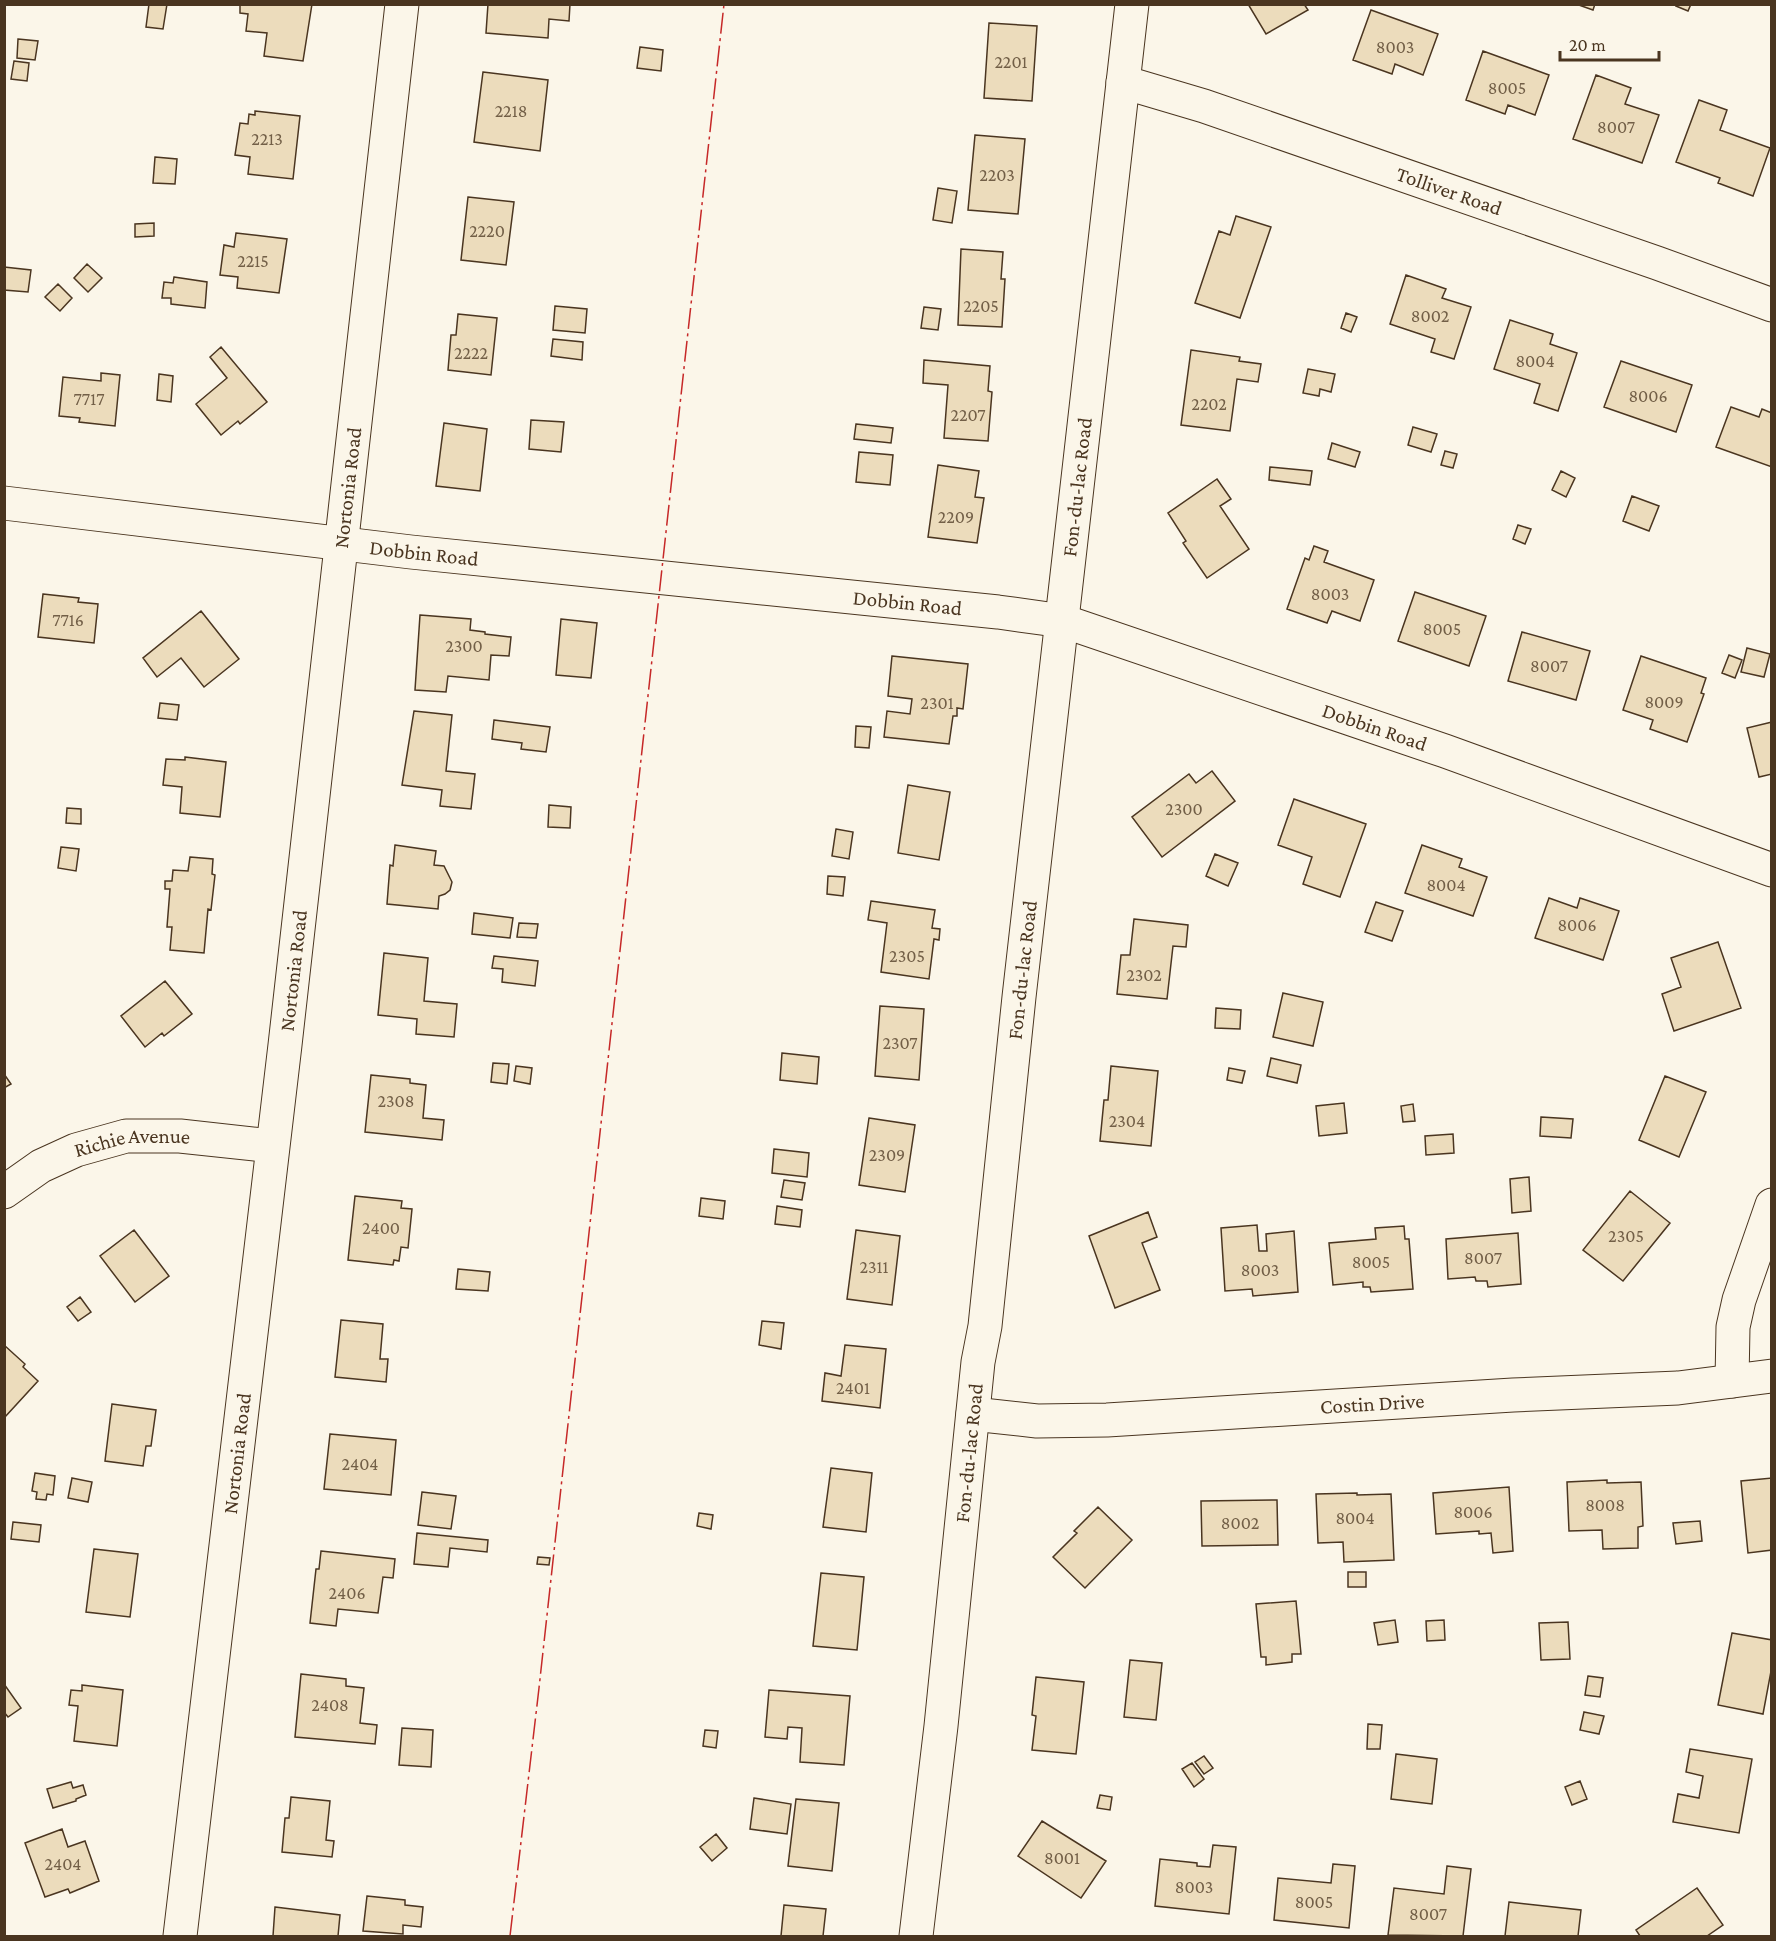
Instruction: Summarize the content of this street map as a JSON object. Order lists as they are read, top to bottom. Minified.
{"streets":{"street":["Tolliver Road","Nortonia Road","Fon-du-lac Road","Dobbin Road","Richie Avenue","Costin Drive"]},"crossings":[["Tolliver Road","Fon-du-lac Road"],["Nortonia Road","Dobbin Road"],["Nortonia Road","Richie Avenue"],["Fon-du-lac Road","Dobbin Road"],["Fon-du-lac Road","Costin Drive"]],"house_numbers":["8003","2201","8005","2218","8007","2213","2203","2220","2215","2205","8002","2222","8004","8006","7717","2202","2207","2209","8003","7716","8005","2300","8007","8009","2301","2300","8004","8006","2305","2302","2307","2308","2304","2309","2400","2305","8007","8005","2311","8003","2401","2404","8008","8006","8004","8002","2406","2408","8001","2404","8003","8005","8007"],"scale_bar":"20 m"}
